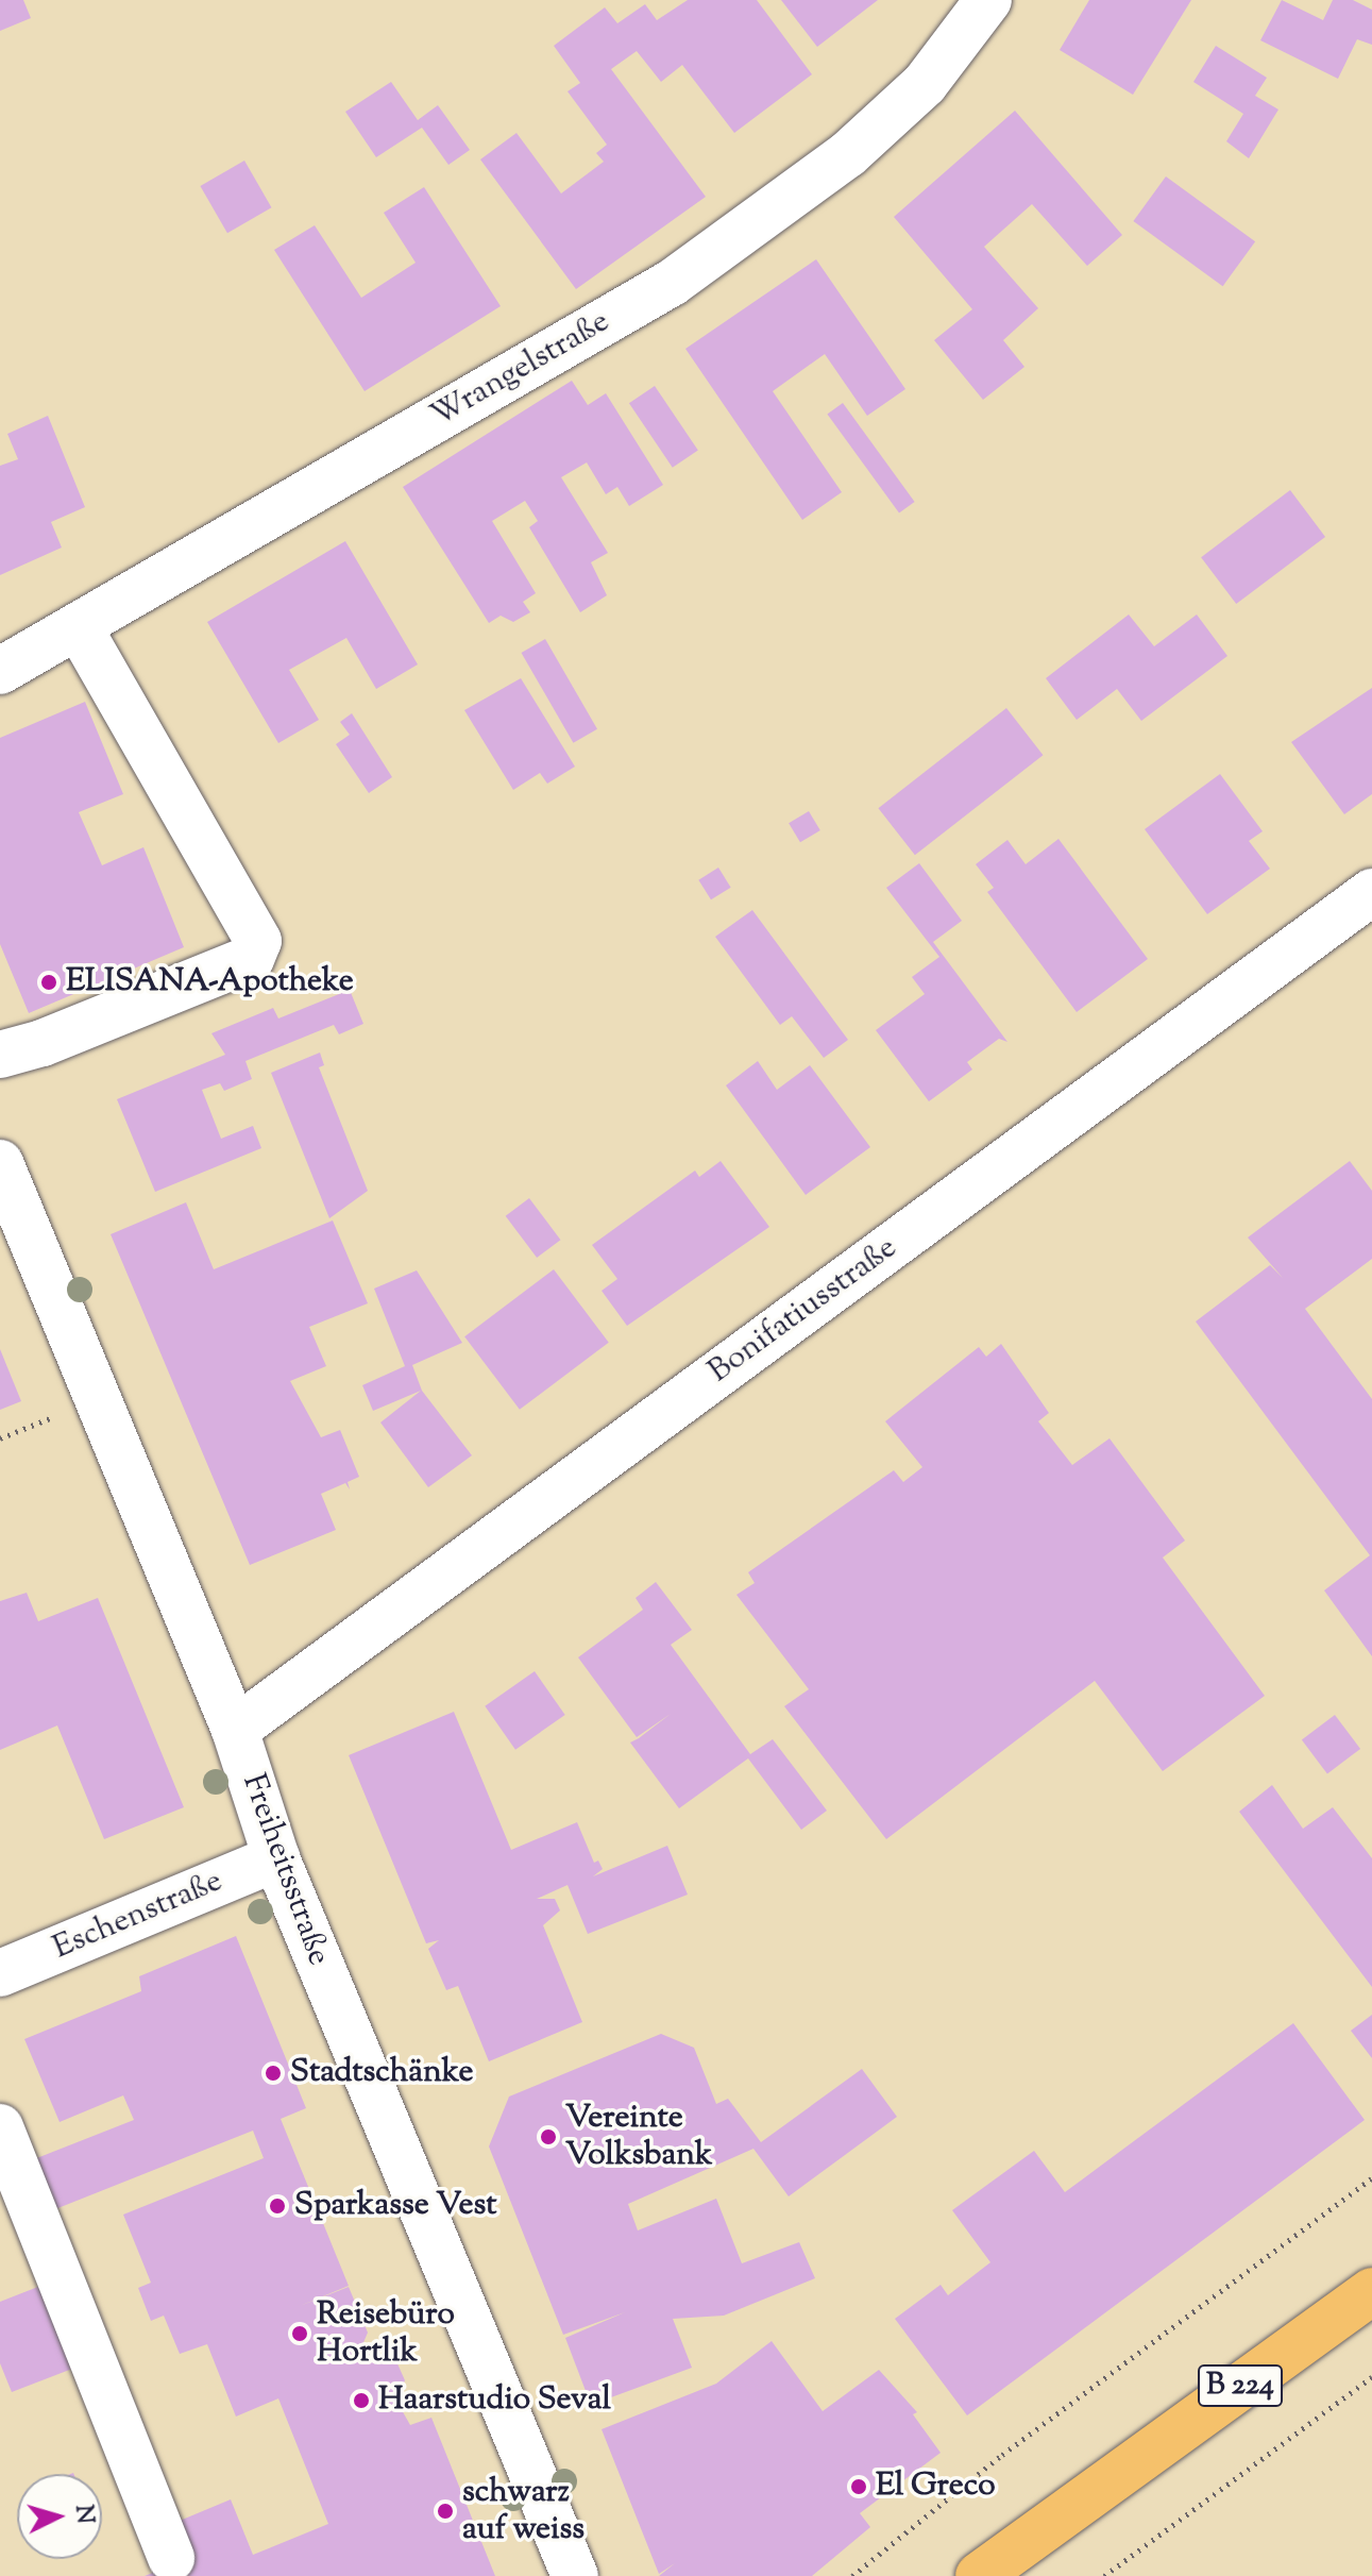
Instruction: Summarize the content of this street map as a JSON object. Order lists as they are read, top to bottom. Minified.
{"streets":{"main road":["B 224"],"street":["Wrangelstraße","Bonifatiusstraße","Freiheitsstraße","Eschenstraße"]},"crossings":[["Bonifatiusstraße","Freiheitsstraße"],["Freiheitsstraße","Eschenstraße"]],"places":["ELISANA-Apotheke","Stadtschänke","Vereinte Volksbank","Sparkasse Vest","Reisebüro Hortlik","Haarstudio Seval","El Greco","schwarz auf weiss"],"north":"right"}
